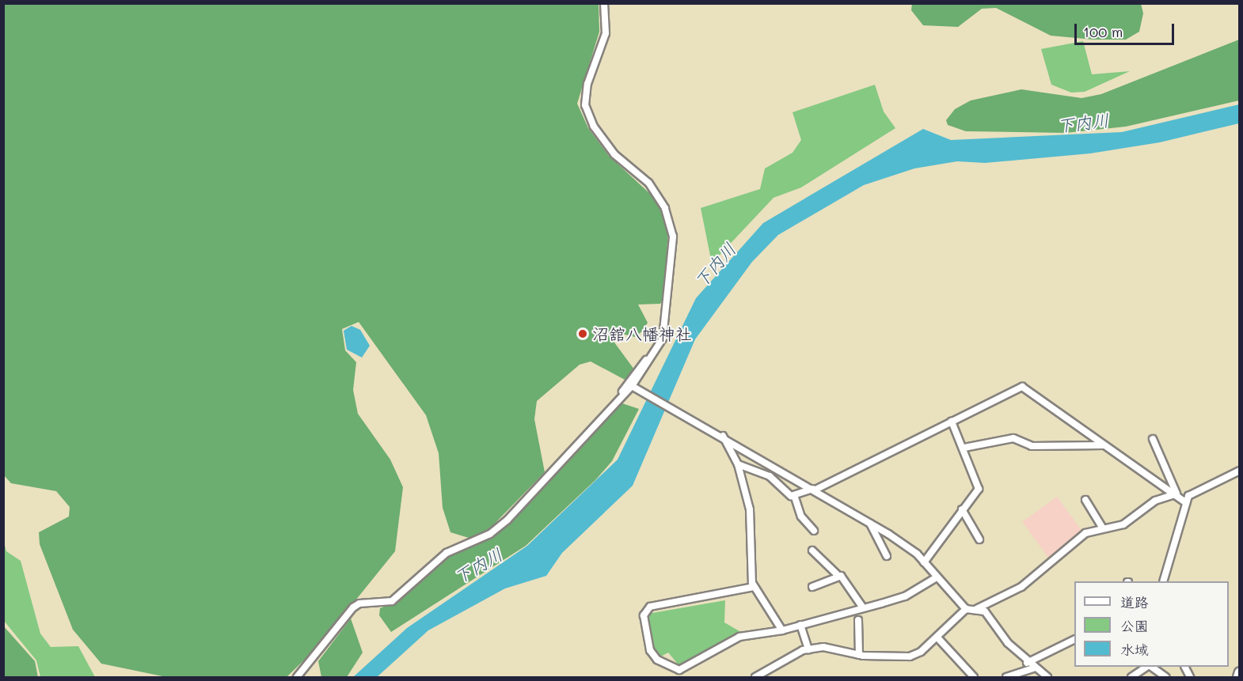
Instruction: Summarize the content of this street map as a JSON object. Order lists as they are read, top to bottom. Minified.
{"water":["下内川"],"places":["沼舘八幡神社"],"legend":["道路","公園","水域"],"scale_bar":"100 m"}
